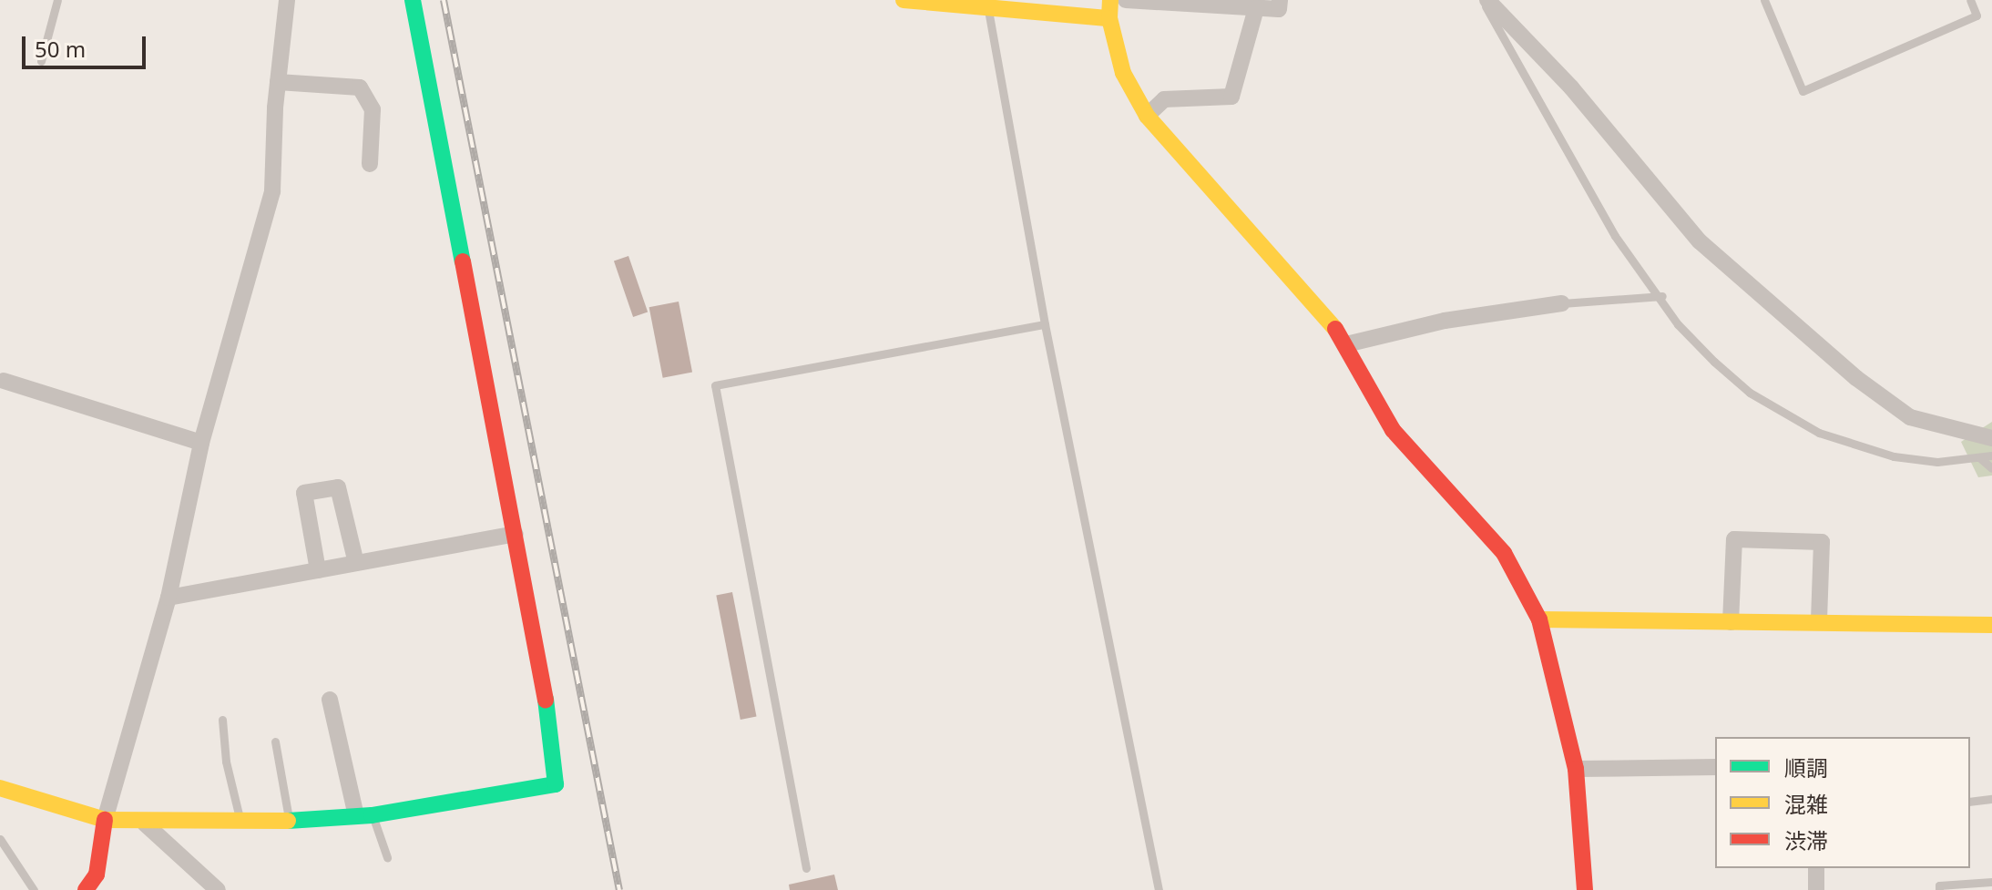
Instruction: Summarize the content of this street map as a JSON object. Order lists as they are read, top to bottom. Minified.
{"legend":["順調","混雑","渋滞"],"scale_bar":"50 m"}
